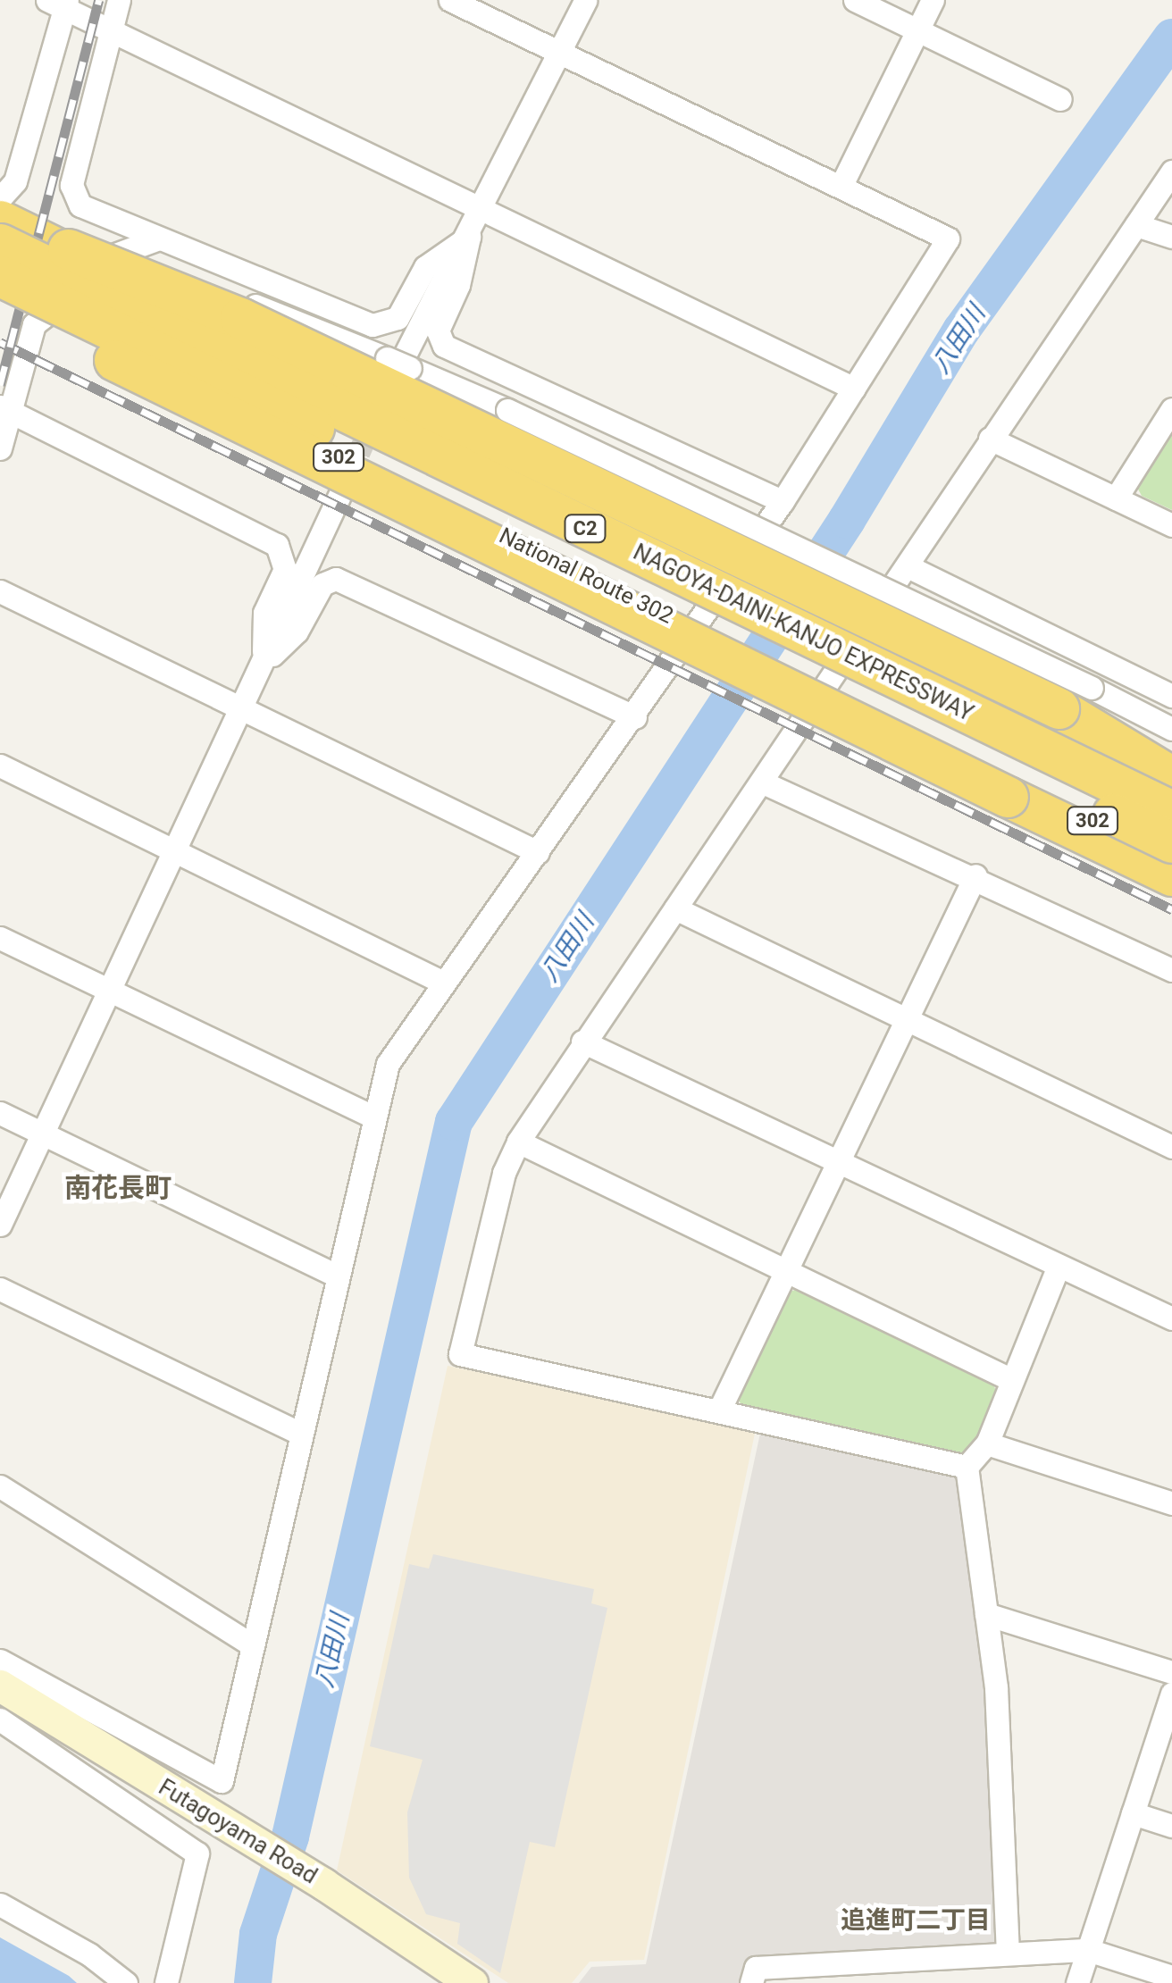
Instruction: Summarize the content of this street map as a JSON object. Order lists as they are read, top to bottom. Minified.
{"streets":{"highway":["302","C2","National Route 302","NAGOYA-DAINI-KANJO EXPRESSWAY"],"street":["Futagoyama Road"]},"districts":["南花長町","追進町二丁目"],"water":["八田川"]}
